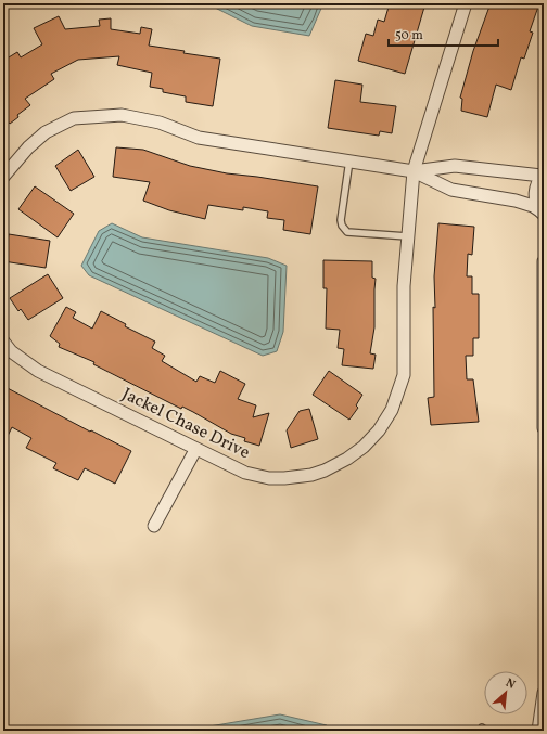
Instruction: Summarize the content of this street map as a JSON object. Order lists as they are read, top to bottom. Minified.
{"streets":{"street":["Jackel Chase Drive"]},"scale_bar":"50 m","north":"top right"}
